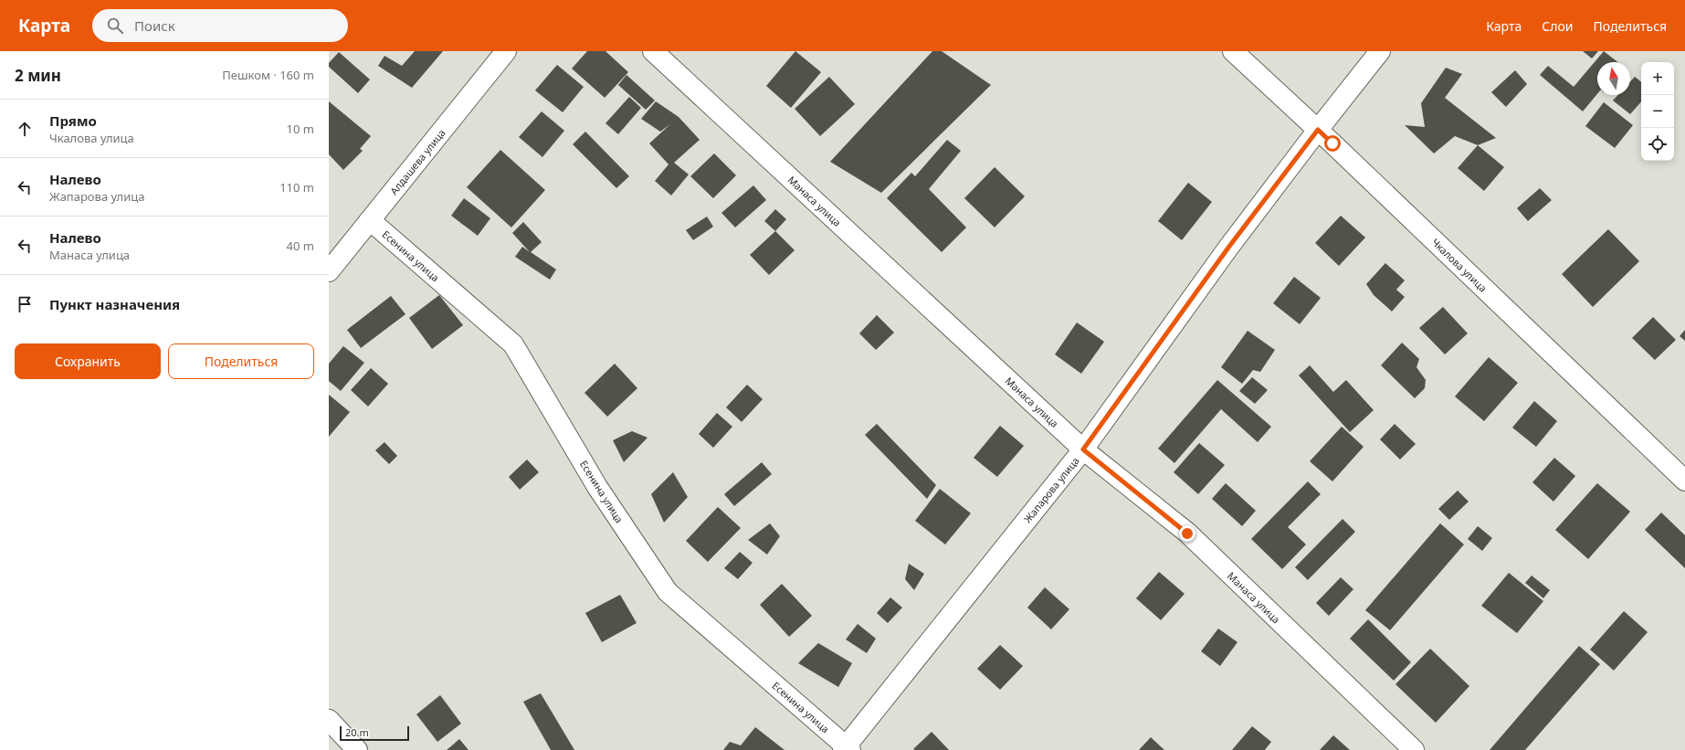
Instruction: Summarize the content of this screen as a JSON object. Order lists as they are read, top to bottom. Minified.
{"streets":{"street":["Алдашева улица","Манаса улица","Есенина улица","Чкалова улица","Жапарова улица"]},"crossings":[["Алдашева улица","Есенина улица"],["Манаса улица","Жапарова улица"],["Есенина улица","Жапарова улица"],["Чкалова улица","Жапарова улица"]],"scale_bar":"20 m","north":"top","page":{"header":"Карта","search":"Поиск","nav":["Карта","Слои","Поделиться"],"heading":["2 мин","Пешком · 160 m"],"map_buttons":["+","−"],"list":[["Прямо","Чкалова улица","10 m"],["Налево","Жапарова улица","110 m"],["Налево","Манаса улица","40 m"],"Пункт назначения"],"buttons":["Сохранить","Поделиться"],"scale":"20 m"}}
